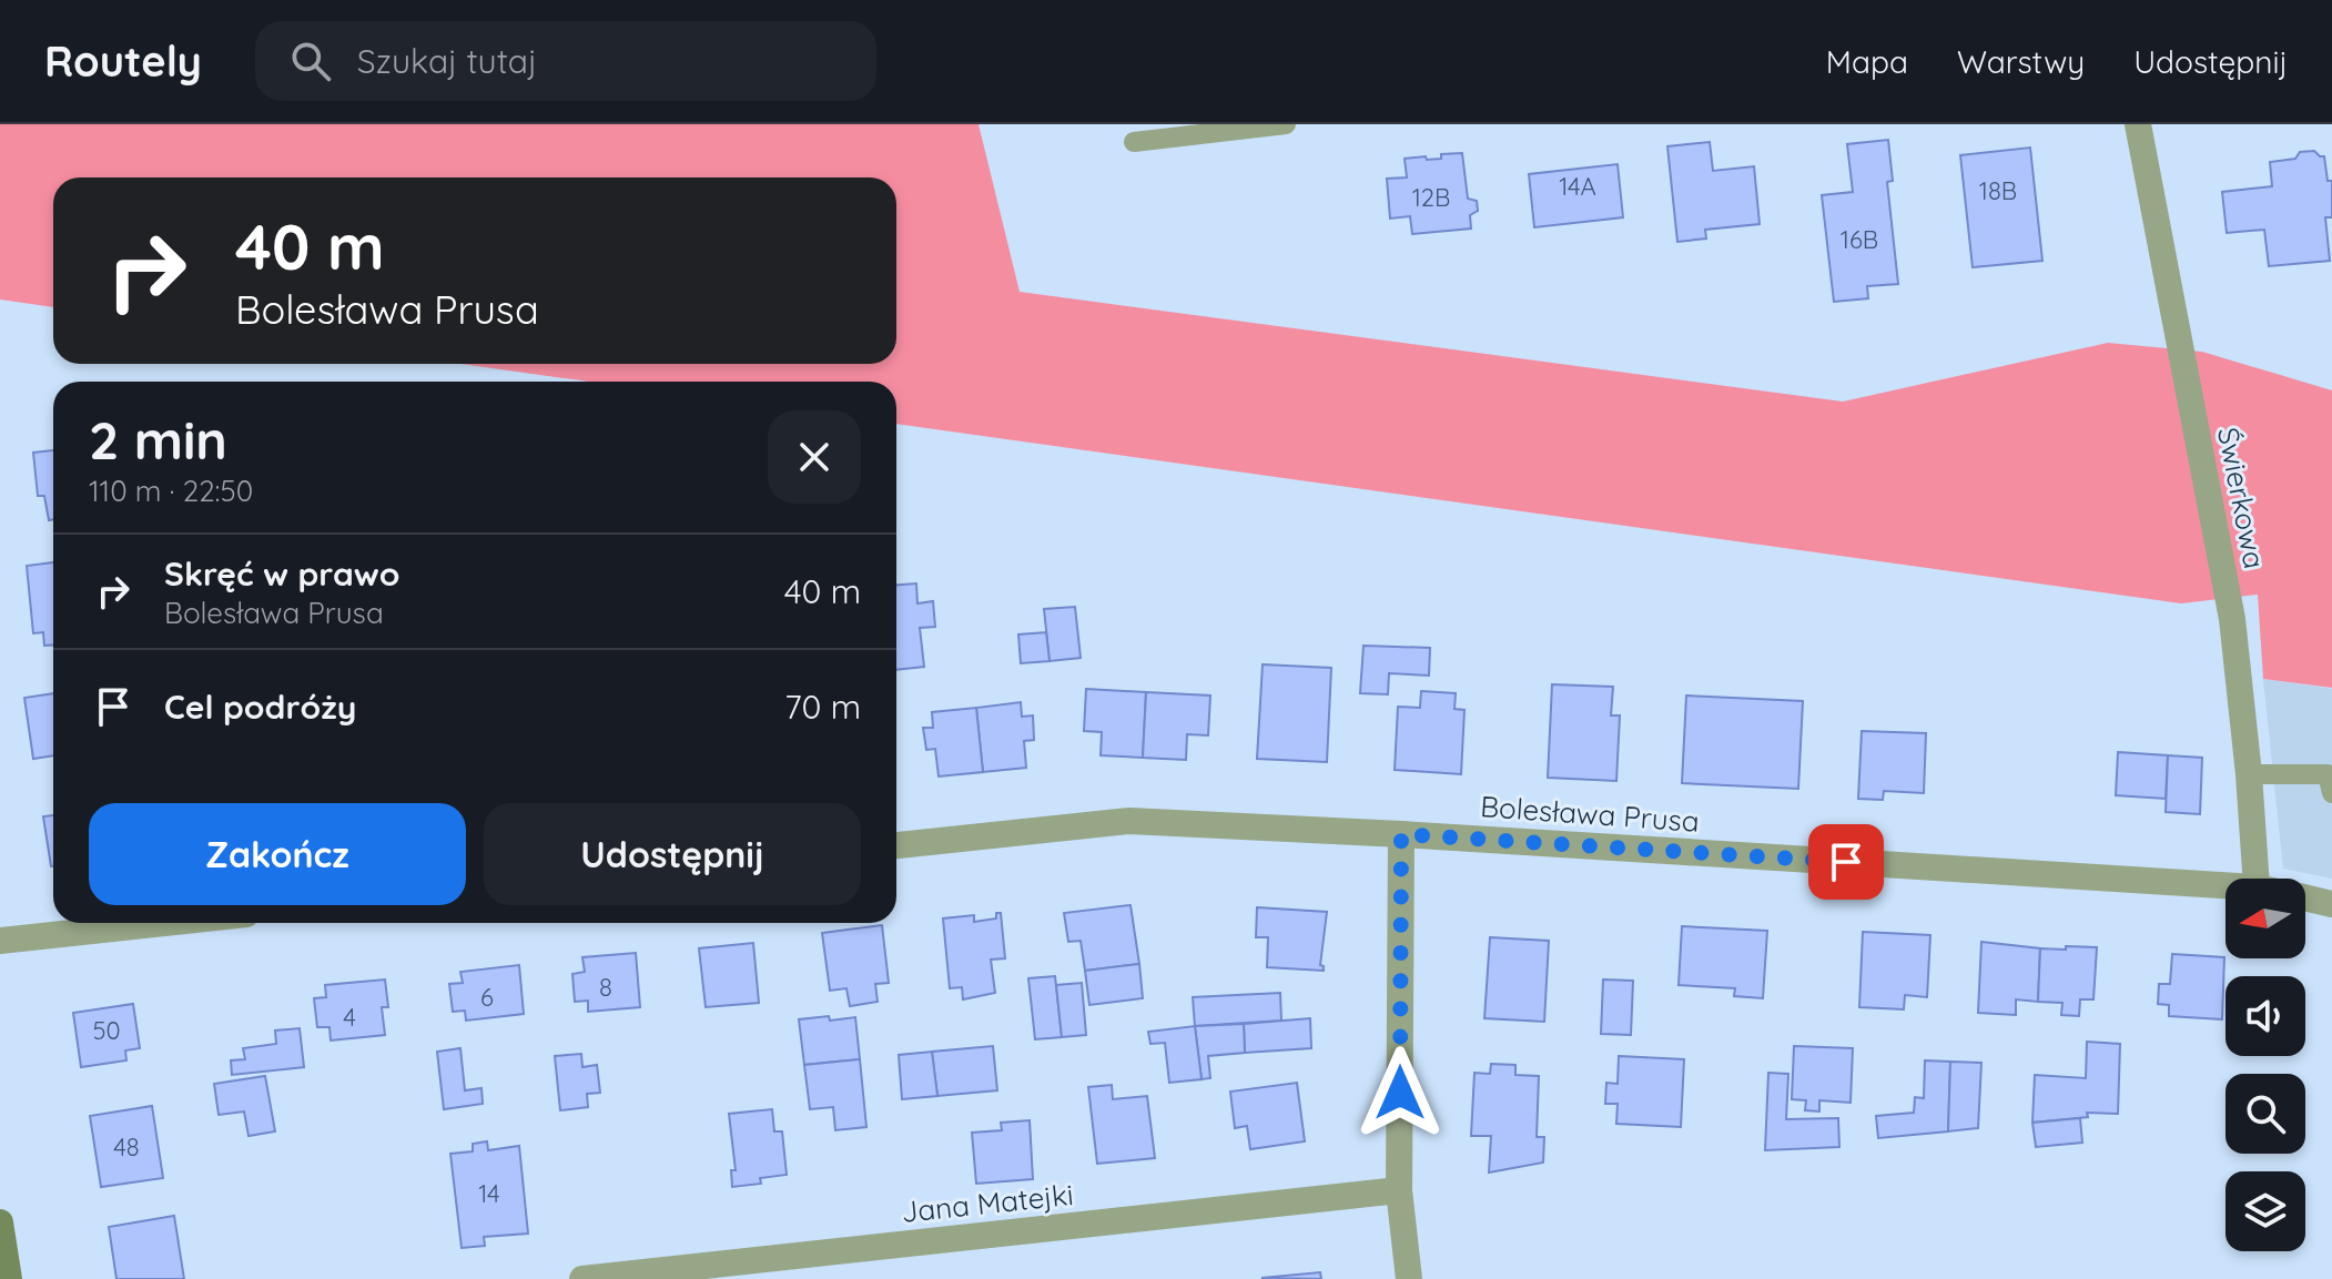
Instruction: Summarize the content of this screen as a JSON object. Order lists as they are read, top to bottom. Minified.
{"streets":{"street":["Świerkowa","Bolesława Prusa","Jana Matejki"]},"house_numbers":["14A","18B","12B","16B","8","6","4","50","48","14"],"north":"left","page":{"header":"Routely","search":"Szukaj tutaj","nav":["Mapa","Warstwy","Udostępnij"],"turn":["40 m","Bolesława Prusa"],"heading":["2 min","110 m · 22:50"],"list":[{"name":"Skręć w prawo","note":"Bolesława Prusa","value":"40 m"},{"name":"Cel podróży","value":"70 m"}],"buttons":["Zakończ","Udostępnij"]}}
